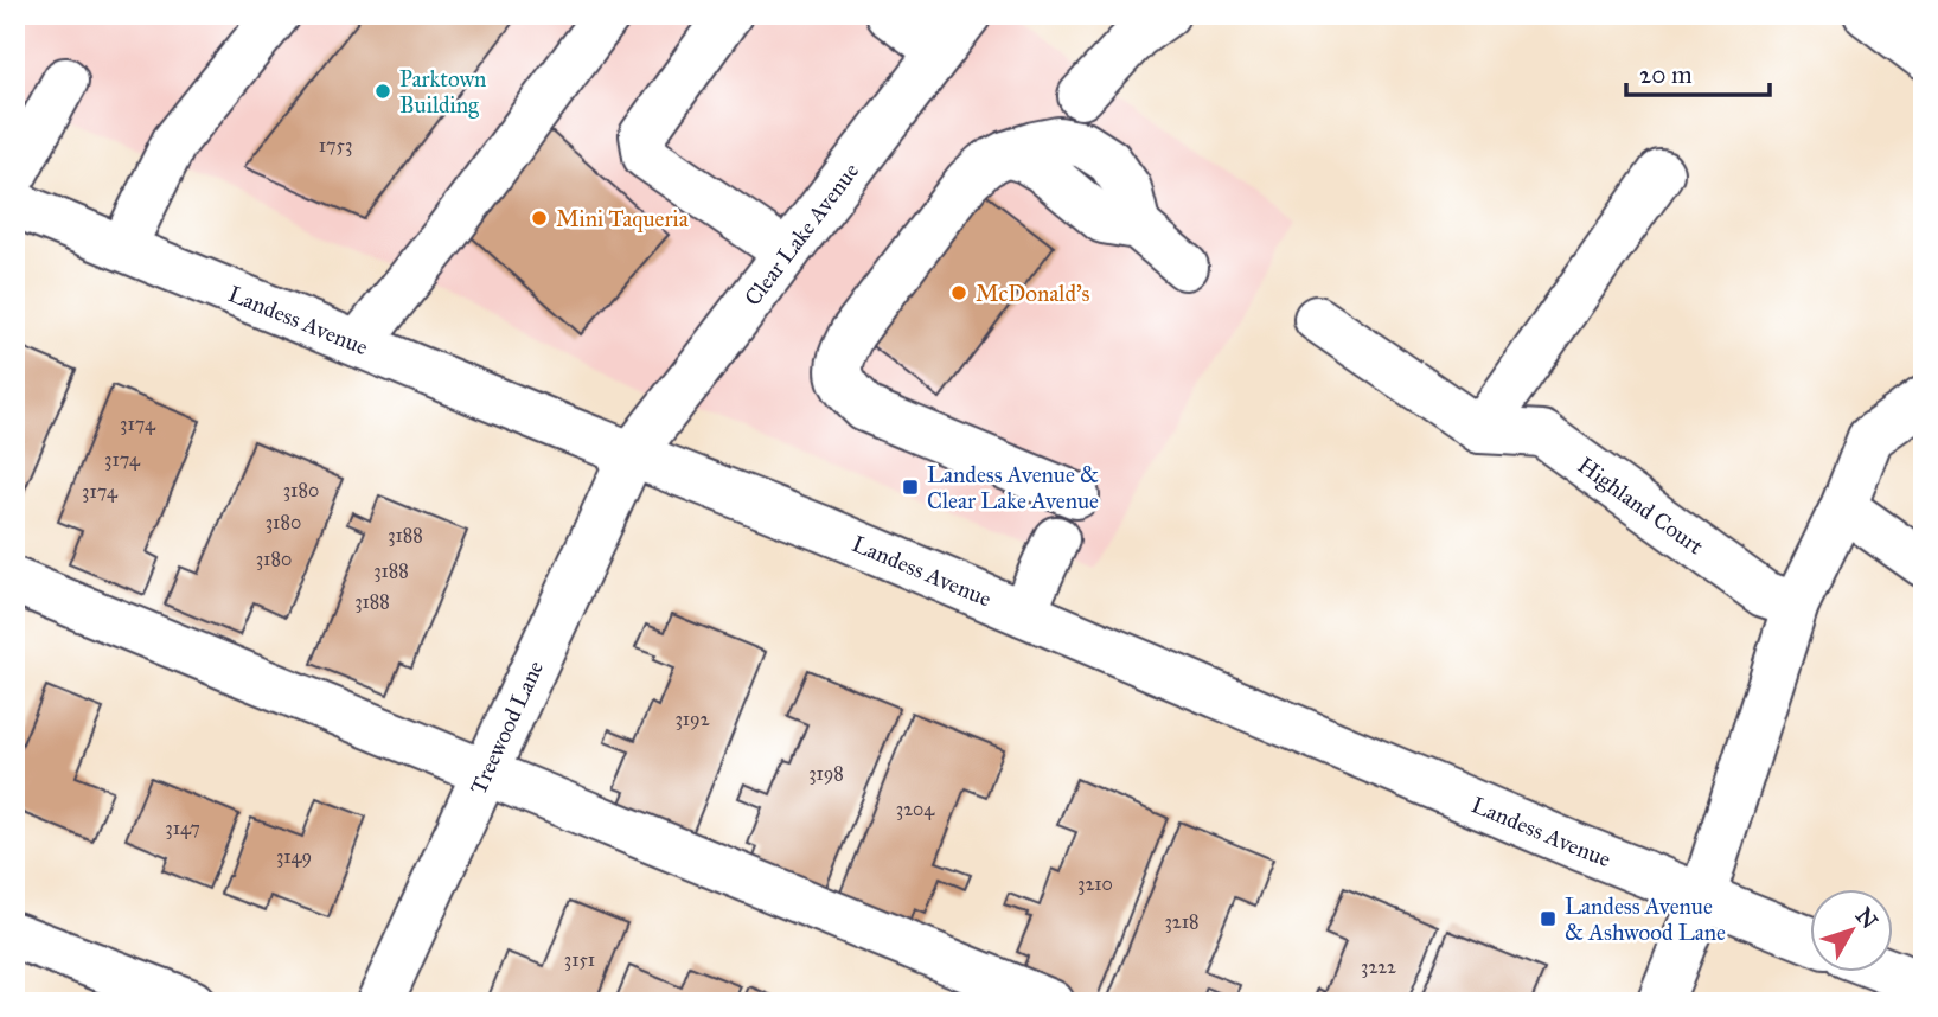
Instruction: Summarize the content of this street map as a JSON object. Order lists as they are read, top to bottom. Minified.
{"streets":{"main road":["Clear Lake Avenue","Landess Avenue","Highland Court","Treewood Lane"]},"crossings":[["Clear Lake Avenue","Landess Avenue"],["Clear Lake Avenue","Treewood Lane"],["Landess Avenue","Treewood Lane"]],"places":{"other":["Parktown Building","Mini Taqueria","McDonald's"],"transit":["Landess Avenue & Clear Lake Avenue","Landess Avenue & Ashwood Lane"]},"house_numbers":["1753","3174","3174","3180","3174","3180","3188","3180","3188","3188","3192","3198","3204","3147","3149","3210","3218","3151","3222"],"scale_bar":"20 m","north":"top right"}
